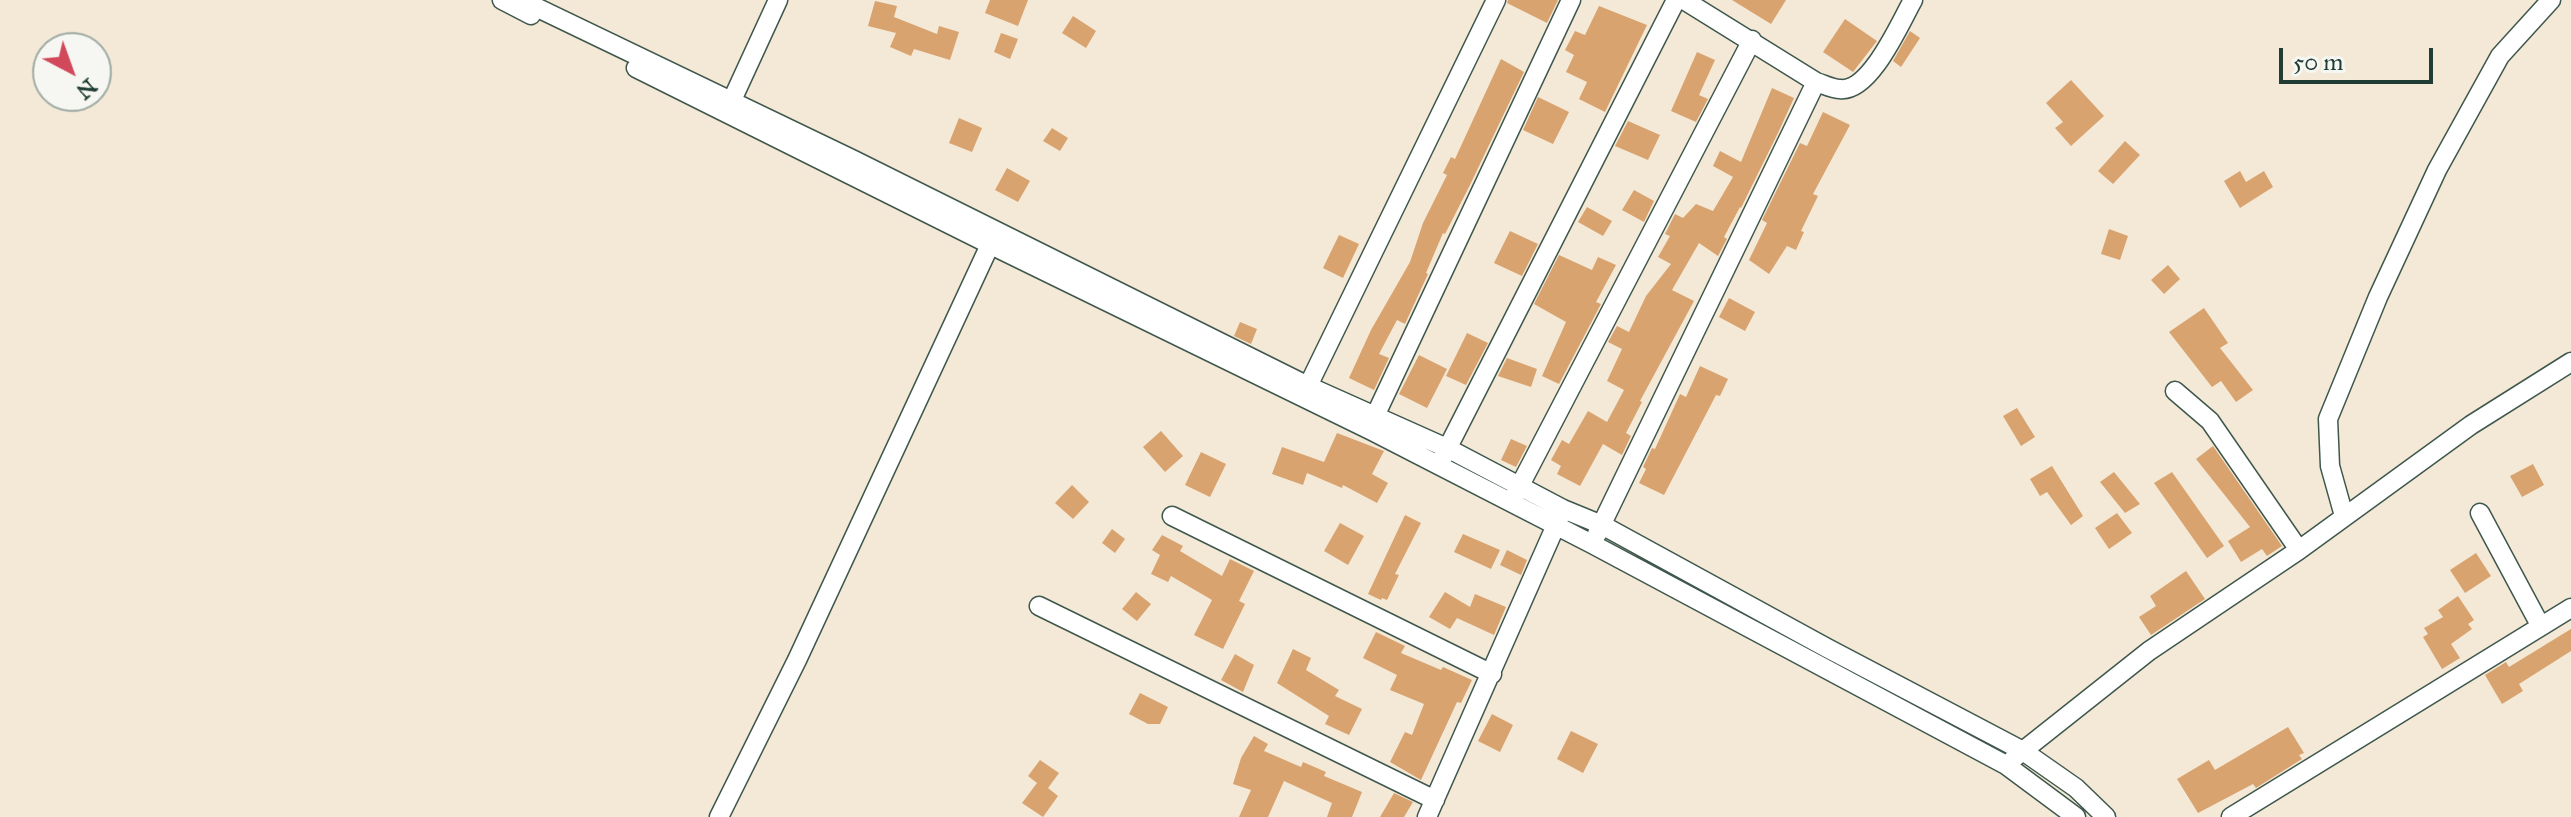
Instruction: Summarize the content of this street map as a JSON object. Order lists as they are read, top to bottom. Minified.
{"scale_bar":"50 m","north":"bottom right"}
